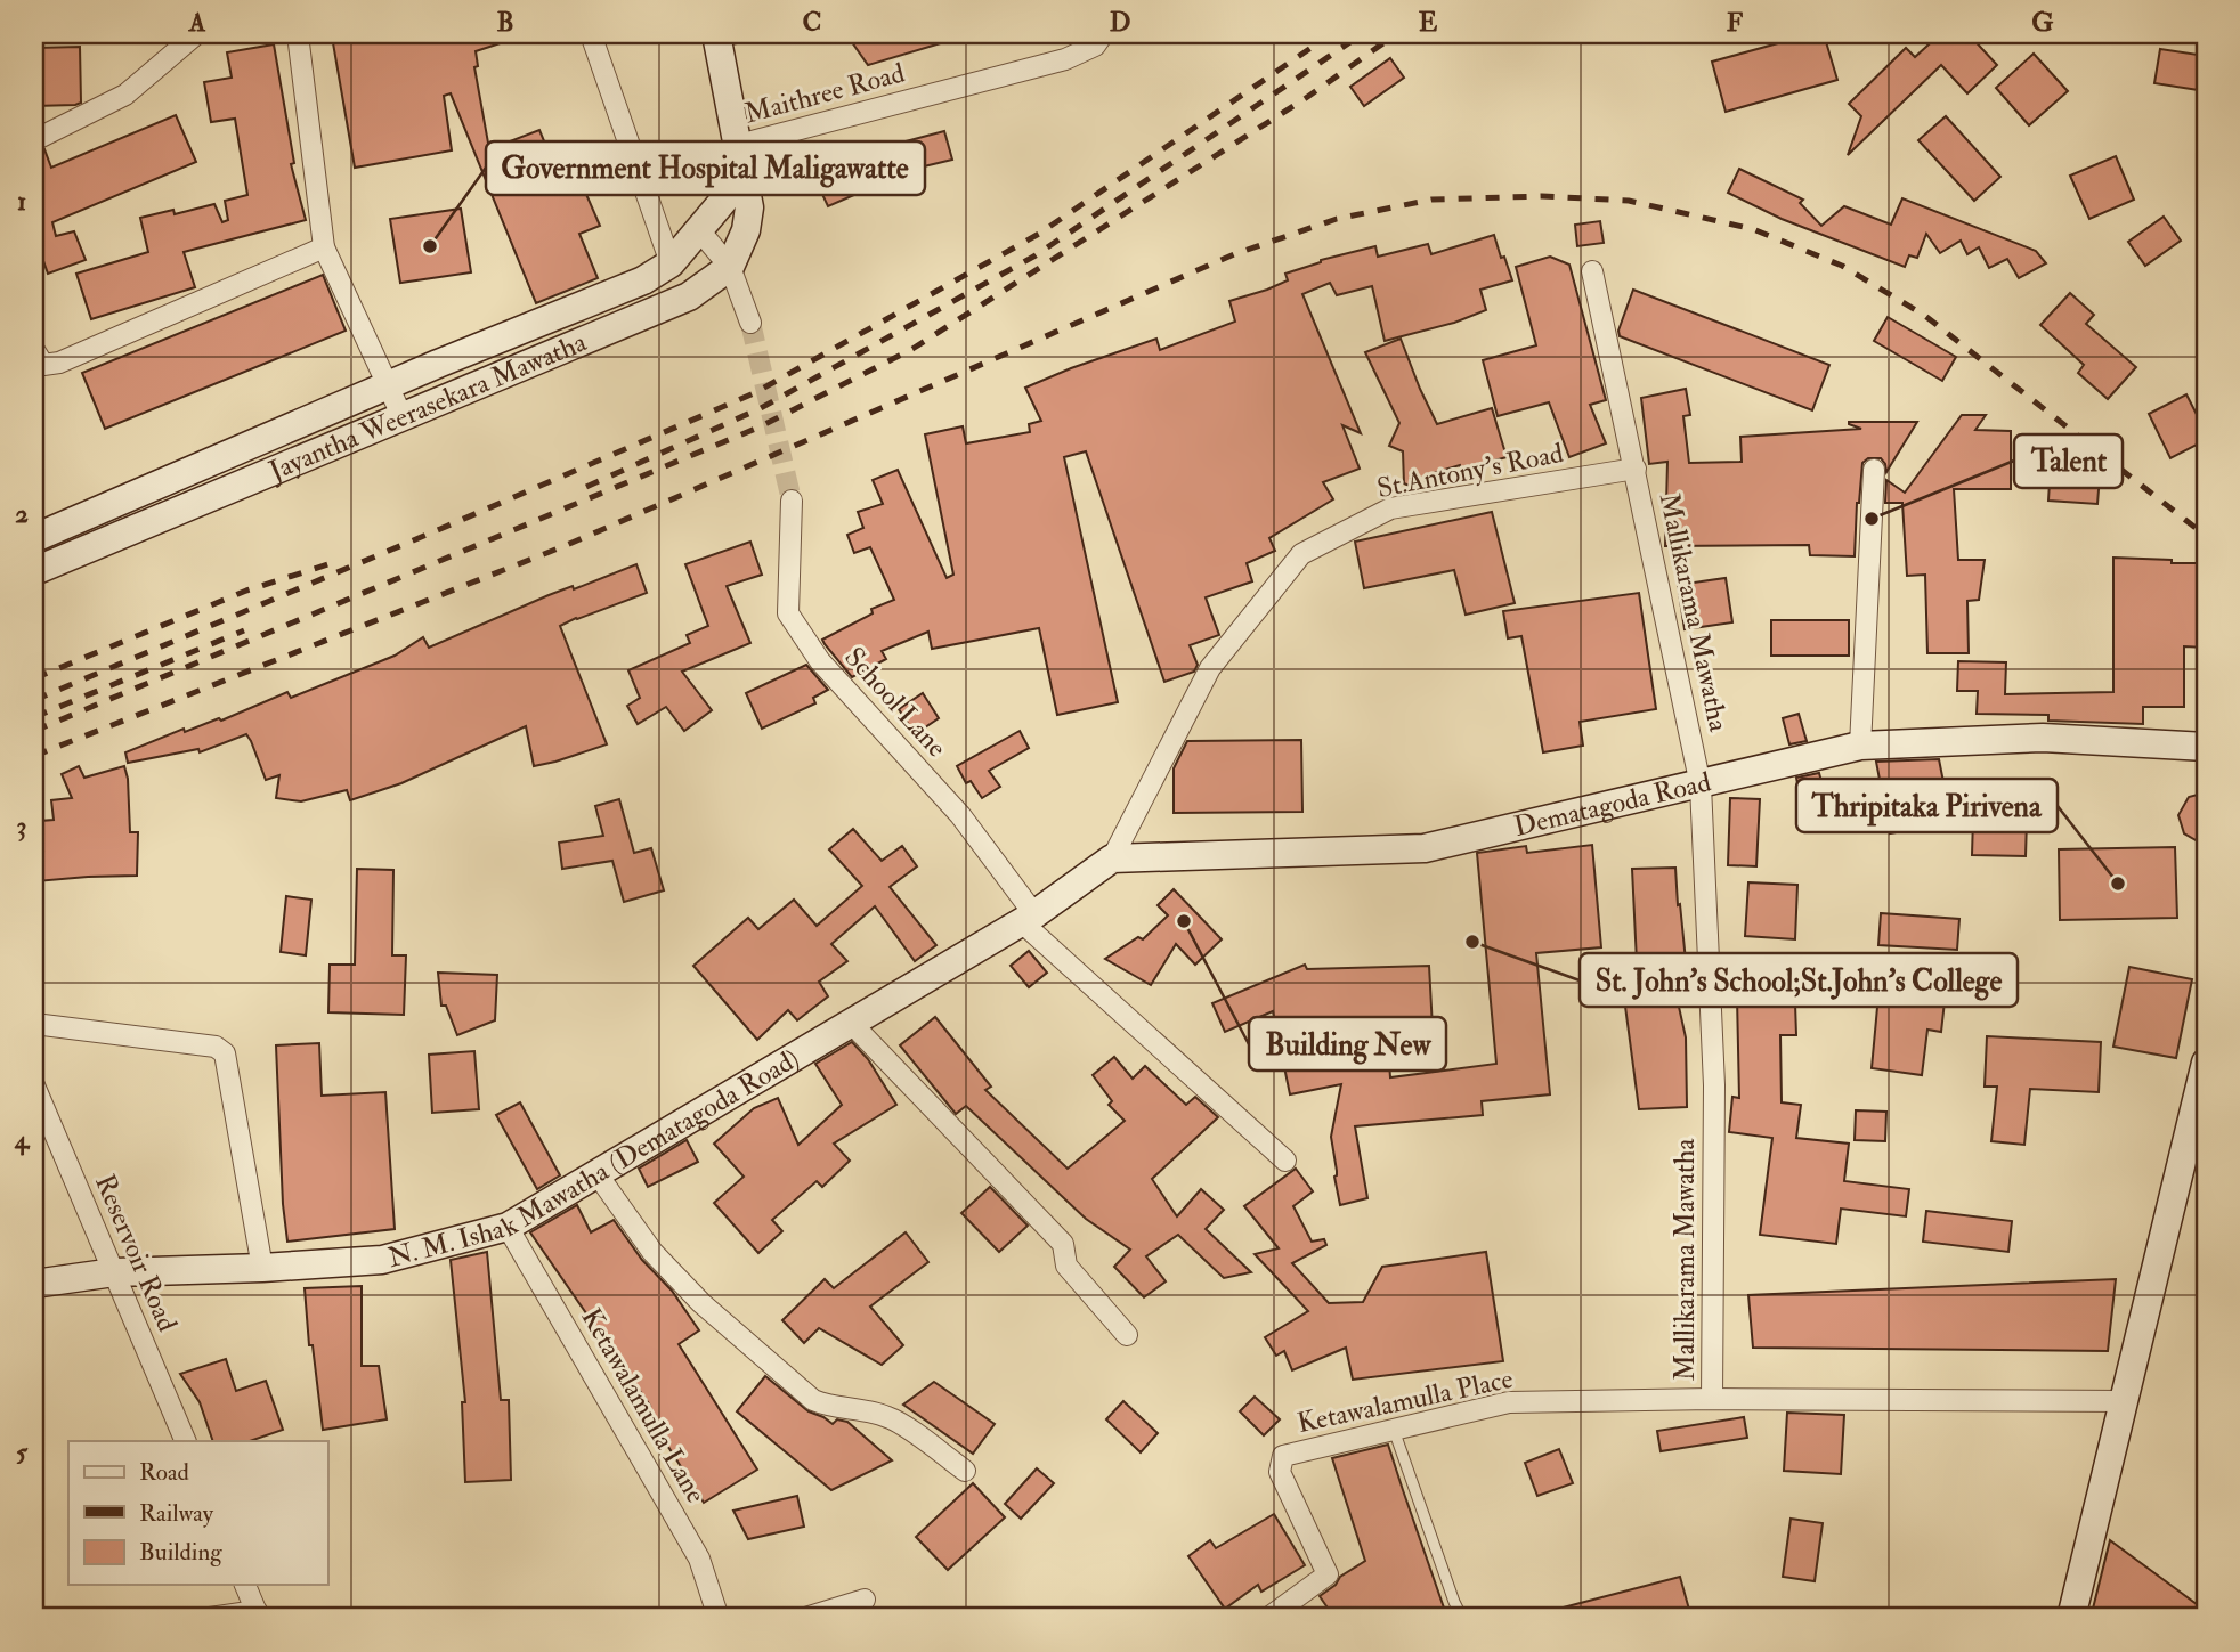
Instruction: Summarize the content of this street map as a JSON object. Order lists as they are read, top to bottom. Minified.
{"streets":{"main road":["Jayantha Weerasekara Mawatha","Dematagoda Road","N. M. Ishak Mawatha (Dematagoda Road)"],"street":["Maithree Road","St.Antony's Road","Mallikarama Mawatha","School Lane","Reservoir Road","Ketawalamulla Place","Ketawalamulla Lane"]},"crossings":[["St.Antony's Road","Mallikarama Mawatha"],["St.Antony's Road","Dematagoda Road"],["Mallikarama Mawatha","Dematagoda Road"],["Mallikarama Mawatha","Ketawalamulla Place"],["School Lane","N. M. Ishak Mawatha (Dematagoda Road)"],["N. M. Ishak Mawatha (Dematagoda Road)","Reservoir Road"],["N. M. Ishak Mawatha (Dematagoda Road)","Ketawalamulla Lane"]],"places":["Government Hospital Maligawatte","Talent","Thripitaka Pirivena","Building New","St. John's School;St.John's College"],"legend":["Road","Railway","Building"],"grid":{"columns":["A","B","C","D","E","F","G"],"rows":["1","2","3","4","5"]}}
